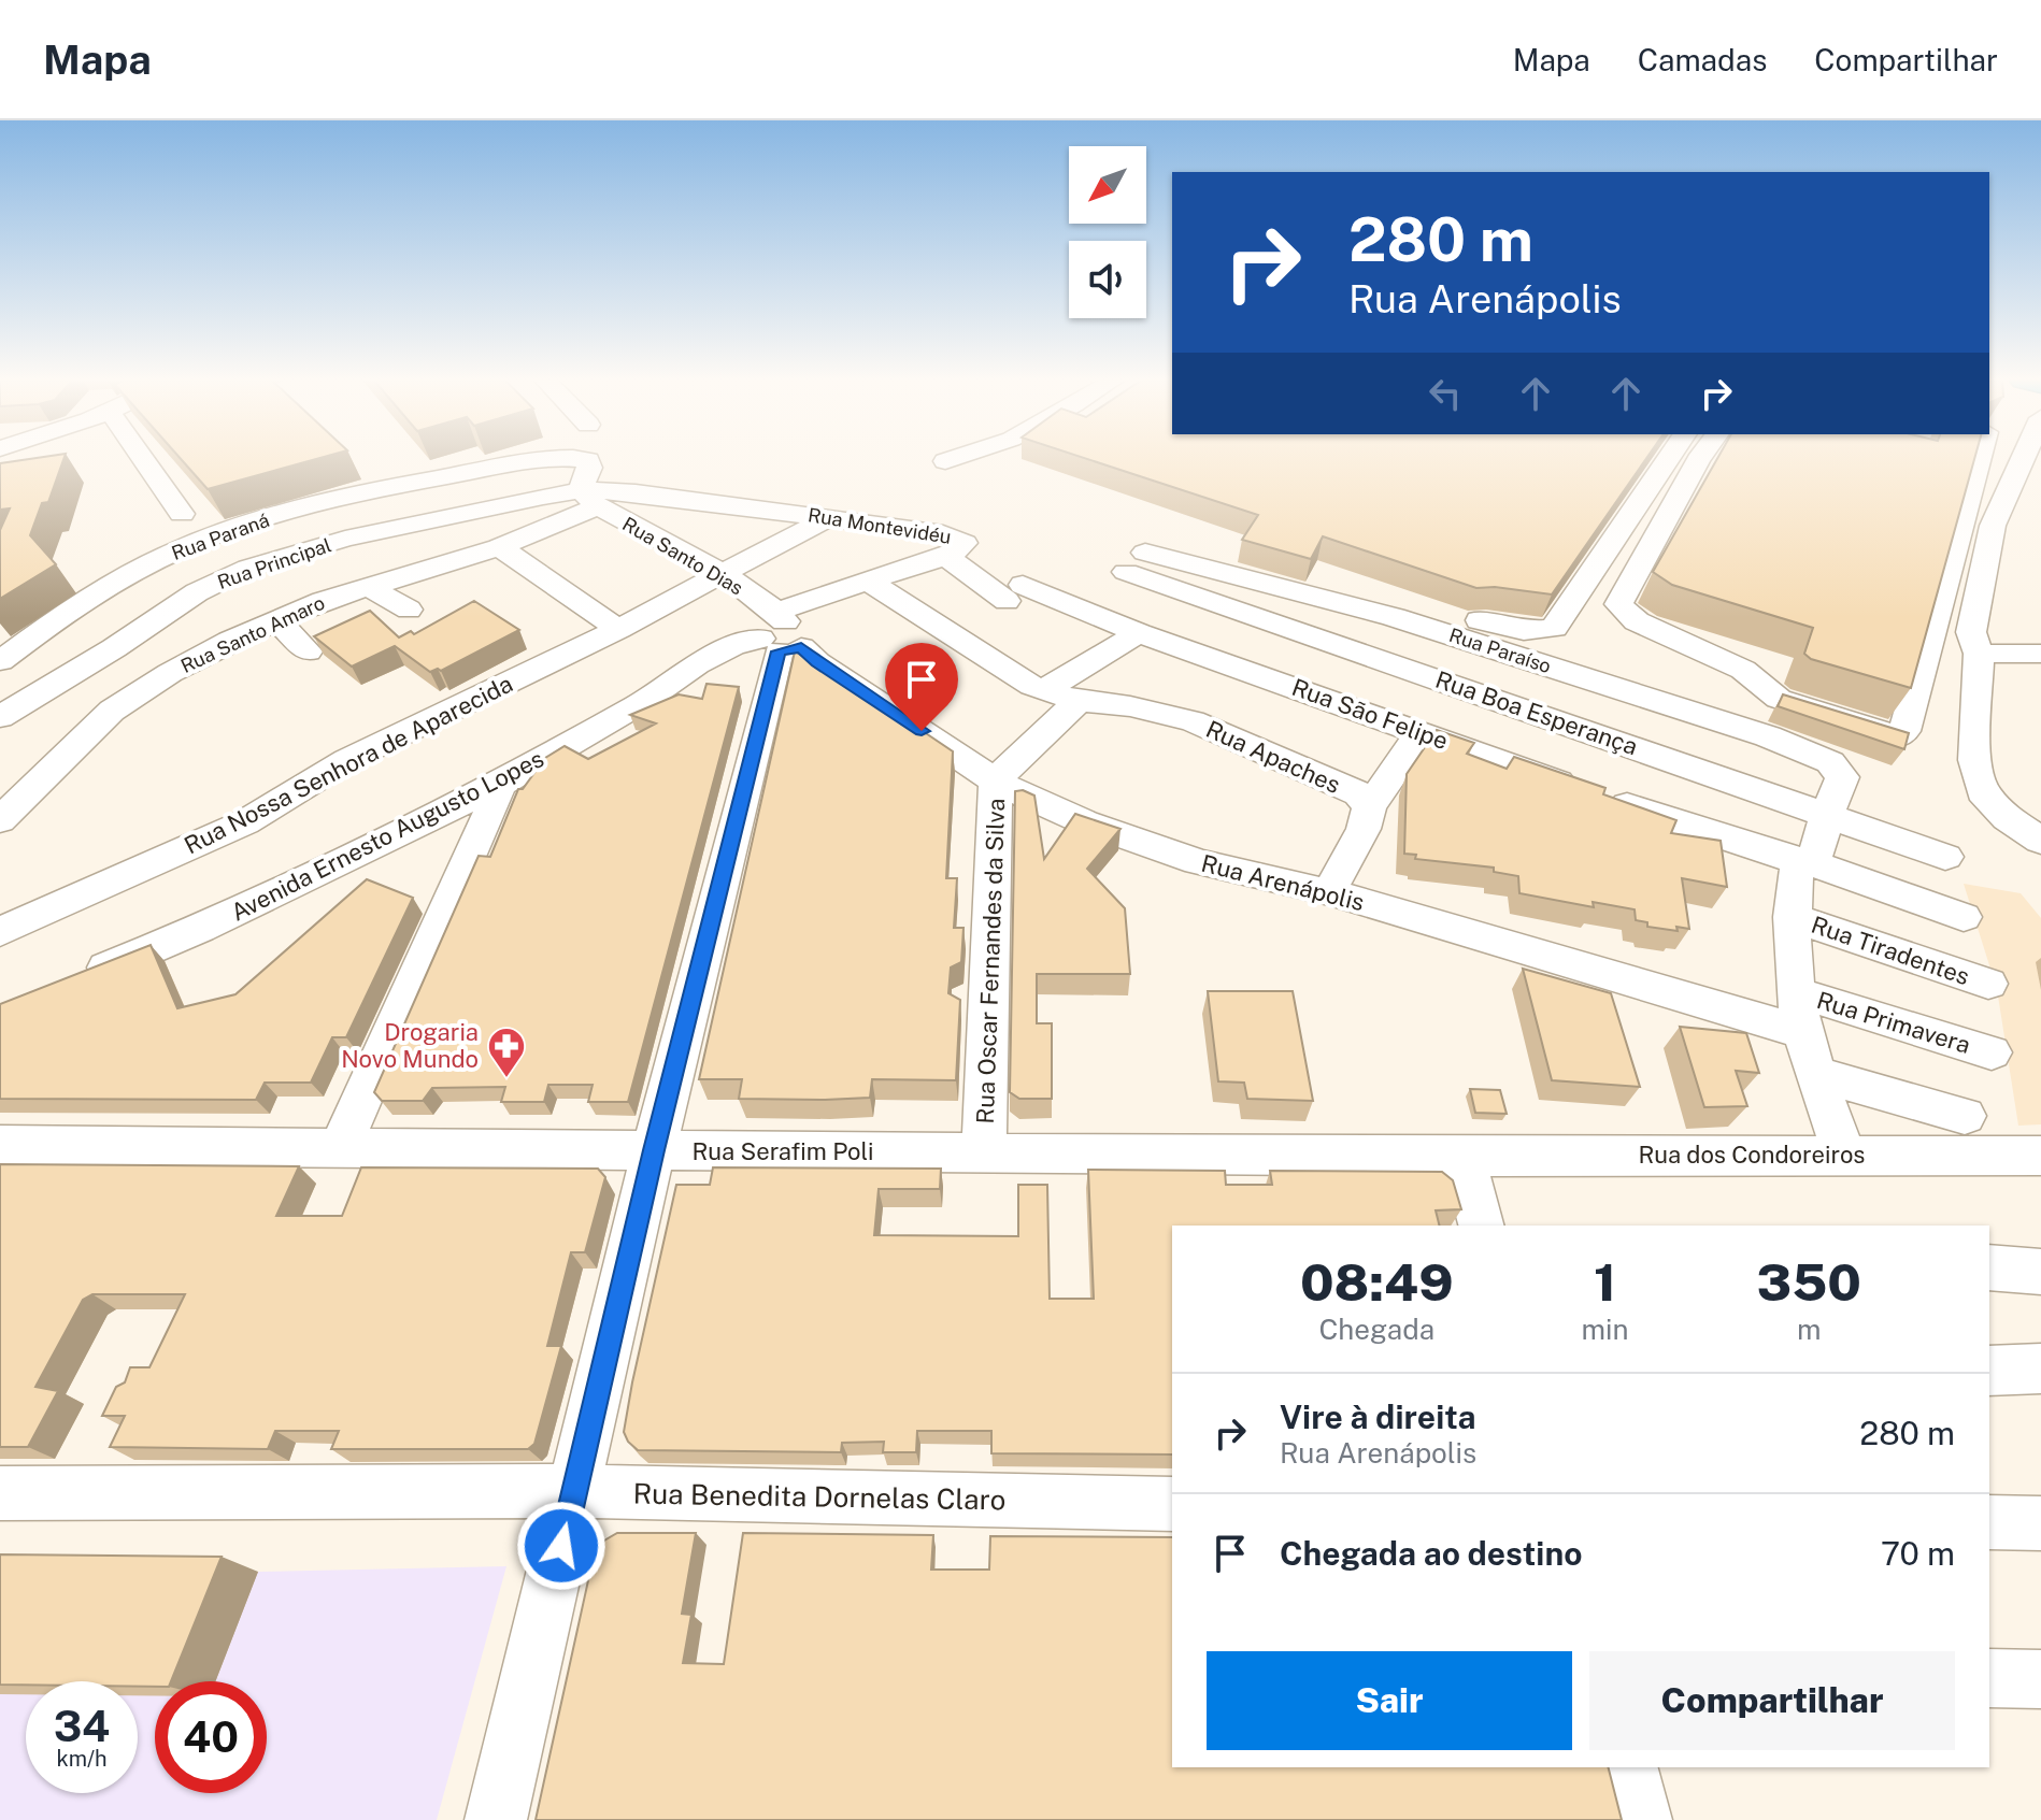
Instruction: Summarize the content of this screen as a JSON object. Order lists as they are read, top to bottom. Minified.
{"streets":{"street":["Rua Montevidéu","Rua Paraná","Rua Santo Dias","Rua Principal","Rua Santo Amaro","Rua Paraíso","Rua Boa Esperança","Rua São Felipe","Rua Apaches","Rua Nossa Senhora de Aparecida","Avenida Ernesto Augusto Lopes","Rua Arenápolis","Rua Tiradentes","Rua Oscar Fernandes da Silva","Rua Primavera","Rua Serafim Poli","Rua dos Condoreiros","Rua Benedita Dornelas Claro"]},"crossings":[["Rua Montevidéu","Rua Paraná"],["Rua Montevidéu","Rua Santo Dias"],["Rua Montevidéu","Rua Principal"],["Rua Montevidéu","Rua Santo Amaro"],["Rua Montevidéu","Rua São Felipe"],["Rua Montevidéu","Rua Nossa Senhora de Aparecida"],["Rua Montevidéu","Avenida Ernesto Augusto Lopes"],["Rua Paraná","Rua Santo Dias"],["Rua Paraná","Rua Principal"],["Rua Paraná","Rua Santo Amaro"],["Rua Santo Dias","Rua Principal"],["Rua Santo Dias","Rua Santo Amaro"],["Rua Santo Dias","Rua Nossa Senhora de Aparecida"],["Rua Santo Dias","Avenida Ernesto Augusto Lopes"],["Rua Santo Dias","Rua Arenápolis"],["Rua Principal","Rua Santo Amaro"],["Rua Paraíso","Rua Boa Esperança"],["Rua São Felipe","Avenida Ernesto Augusto Lopes"],["Rua Apaches","Avenida Ernesto Augusto Lopes"],["Rua Apaches","Rua Oscar Fernandes da Silva"],["Avenida Ernesto Augusto Lopes","Rua Arenápolis"],["Rua Arenápolis","Rua Oscar Fernandes da Silva"],["Rua Oscar Fernandes da Silva","Rua Serafim Poli"],["Rua Serafim Poli","Rua dos Condoreiros"]],"places":{"pharmacy":["Drogaria Novo Mundo"]},"north":"bottom left","page":{"header":"Mapa","nav":["Mapa","Camadas","Compartilhar"],"turn":["280 m","Rua Arenápolis"],"eta":["08:49","Chegada","1","min","350","m"],"list":[{"name":"Vire à direita","note":"Rua Arenápolis","value":"280 m"},{"name":"Chegada ao destino","value":"70 m"}],"buttons":["Sair","Compartilhar"],"speed":"34 km/h","limit":"40"}}
